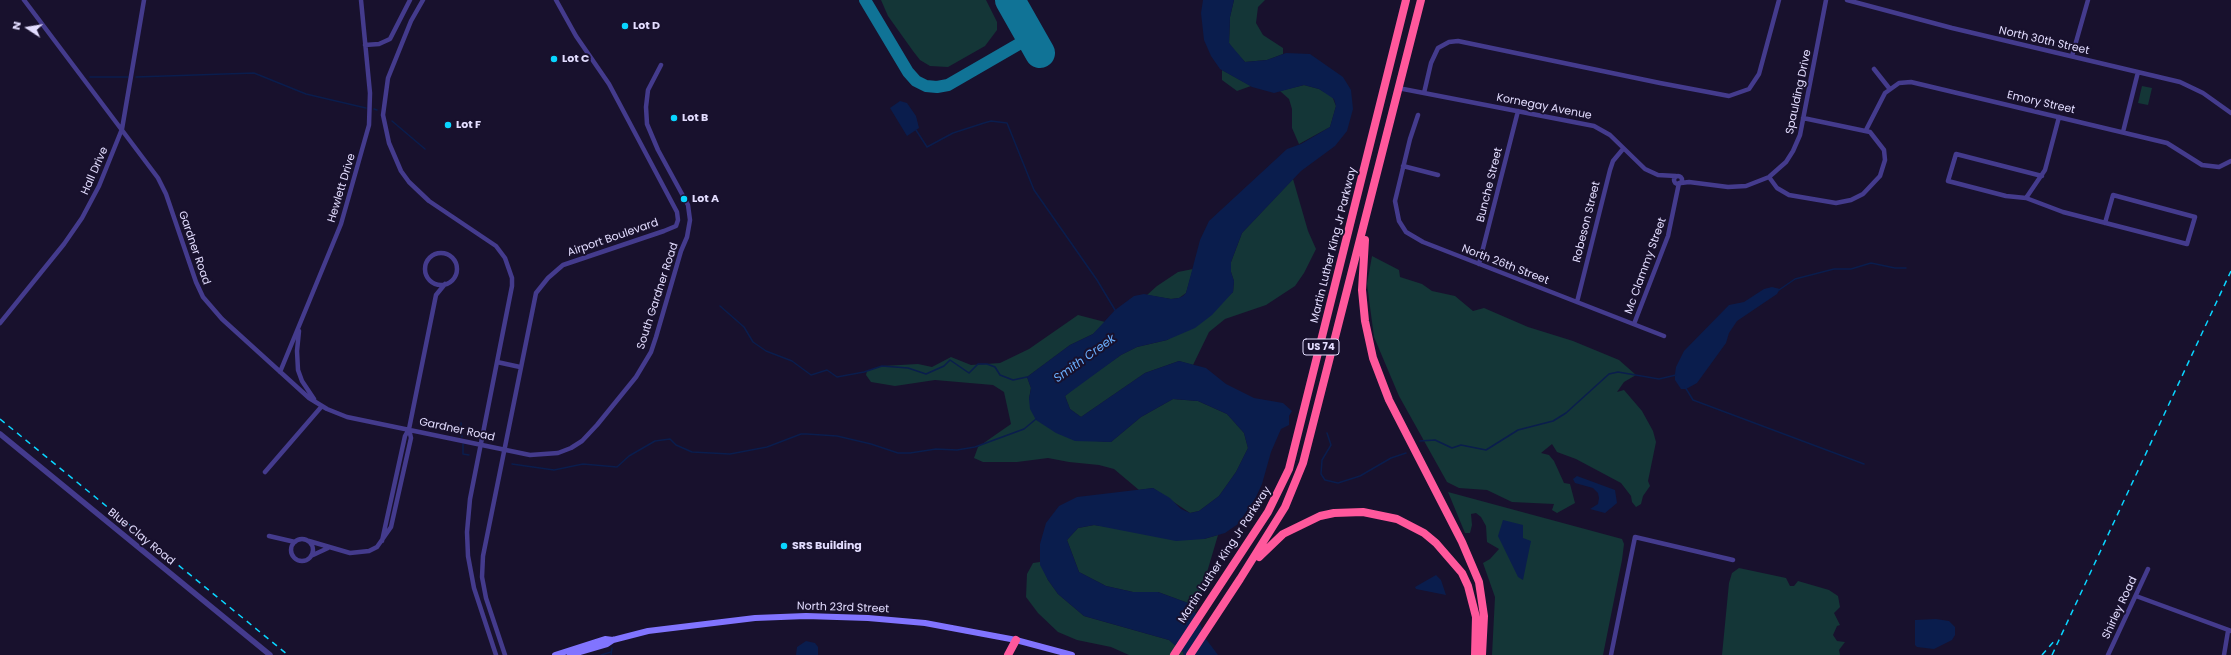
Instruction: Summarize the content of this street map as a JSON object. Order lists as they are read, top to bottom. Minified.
{"streets":{"highway":["Martin Luther King Jr Parkway","US 74"],"main road":["North 23rd Street"],"street":["North 30th Street","Spaulding Drive","Emory Street","Kornegay Avenue","Hall Drive","Bunche Street","Hewlett Drive","Robeson Street","Airport Boulevard","Gardner Road","North 26th Street","Mc Clammy Street","South Gardner Road","Blue Clay Road","Shirley Road"]},"crossings":[["Spaulding Drive","Kornegay Avenue"],["Kornegay Avenue","Bunche Street"],["Kornegay Avenue","Robeson Street"],["Kornegay Avenue","Martin Luther King Jr Parkway"],["Kornegay Avenue","Mc Clammy Street"],["Hall Drive","Gardner Road"],["Bunche Street","North 26th Street"],["Hewlett Drive","Gardner Road"],["Robeson Street","North 26th Street"],["Airport Boulevard","Gardner Road"],["Airport Boulevard","South Gardner Road"],["Gardner Road","South Gardner Road"],["North 26th Street","Mc Clammy Street"]],"water":["Smith Creek"],"places":["Lot D","Lot C","Lot B","Lot F","Lot A","SRS Building"],"north":"left"}
